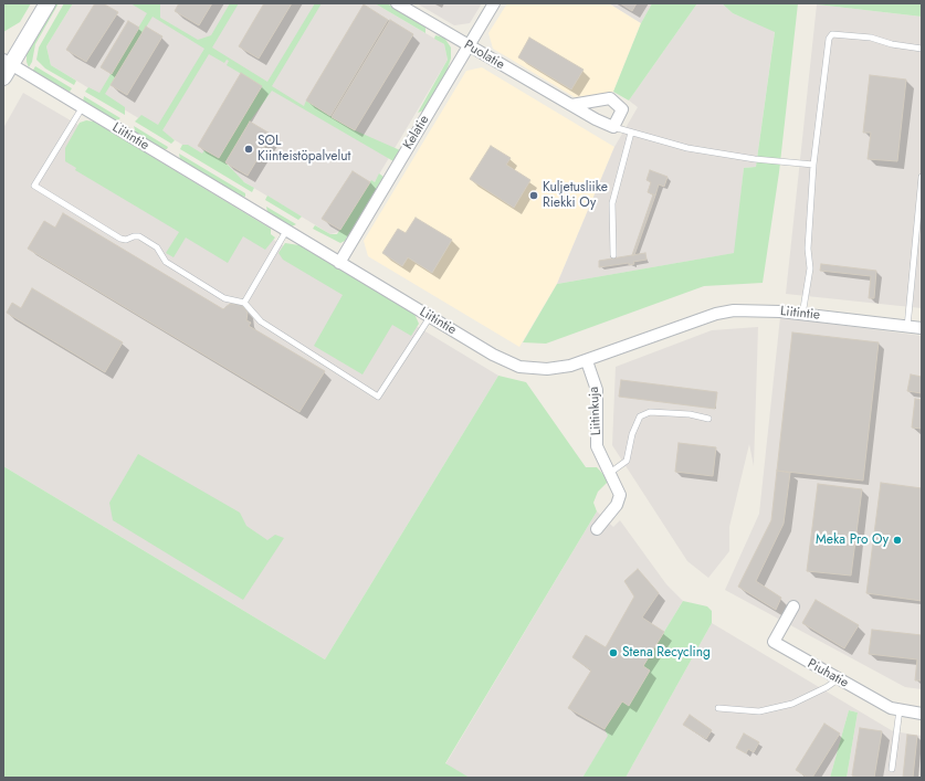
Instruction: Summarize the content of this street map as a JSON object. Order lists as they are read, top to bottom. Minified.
{"streets":{"street":["Puolatie","Kelatie","Liitintie","Liitinkuja","Piuhatie"]},"crossings":[["Puolatie","Kelatie"],["Kelatie","Liitintie"],["Liitintie","Liitinkuja"]],"places":["SOL Kiinteistöpalvelut","Kuljetusliike Riekki Oy","Meka Pro Oy","Stena Recycling"]}
